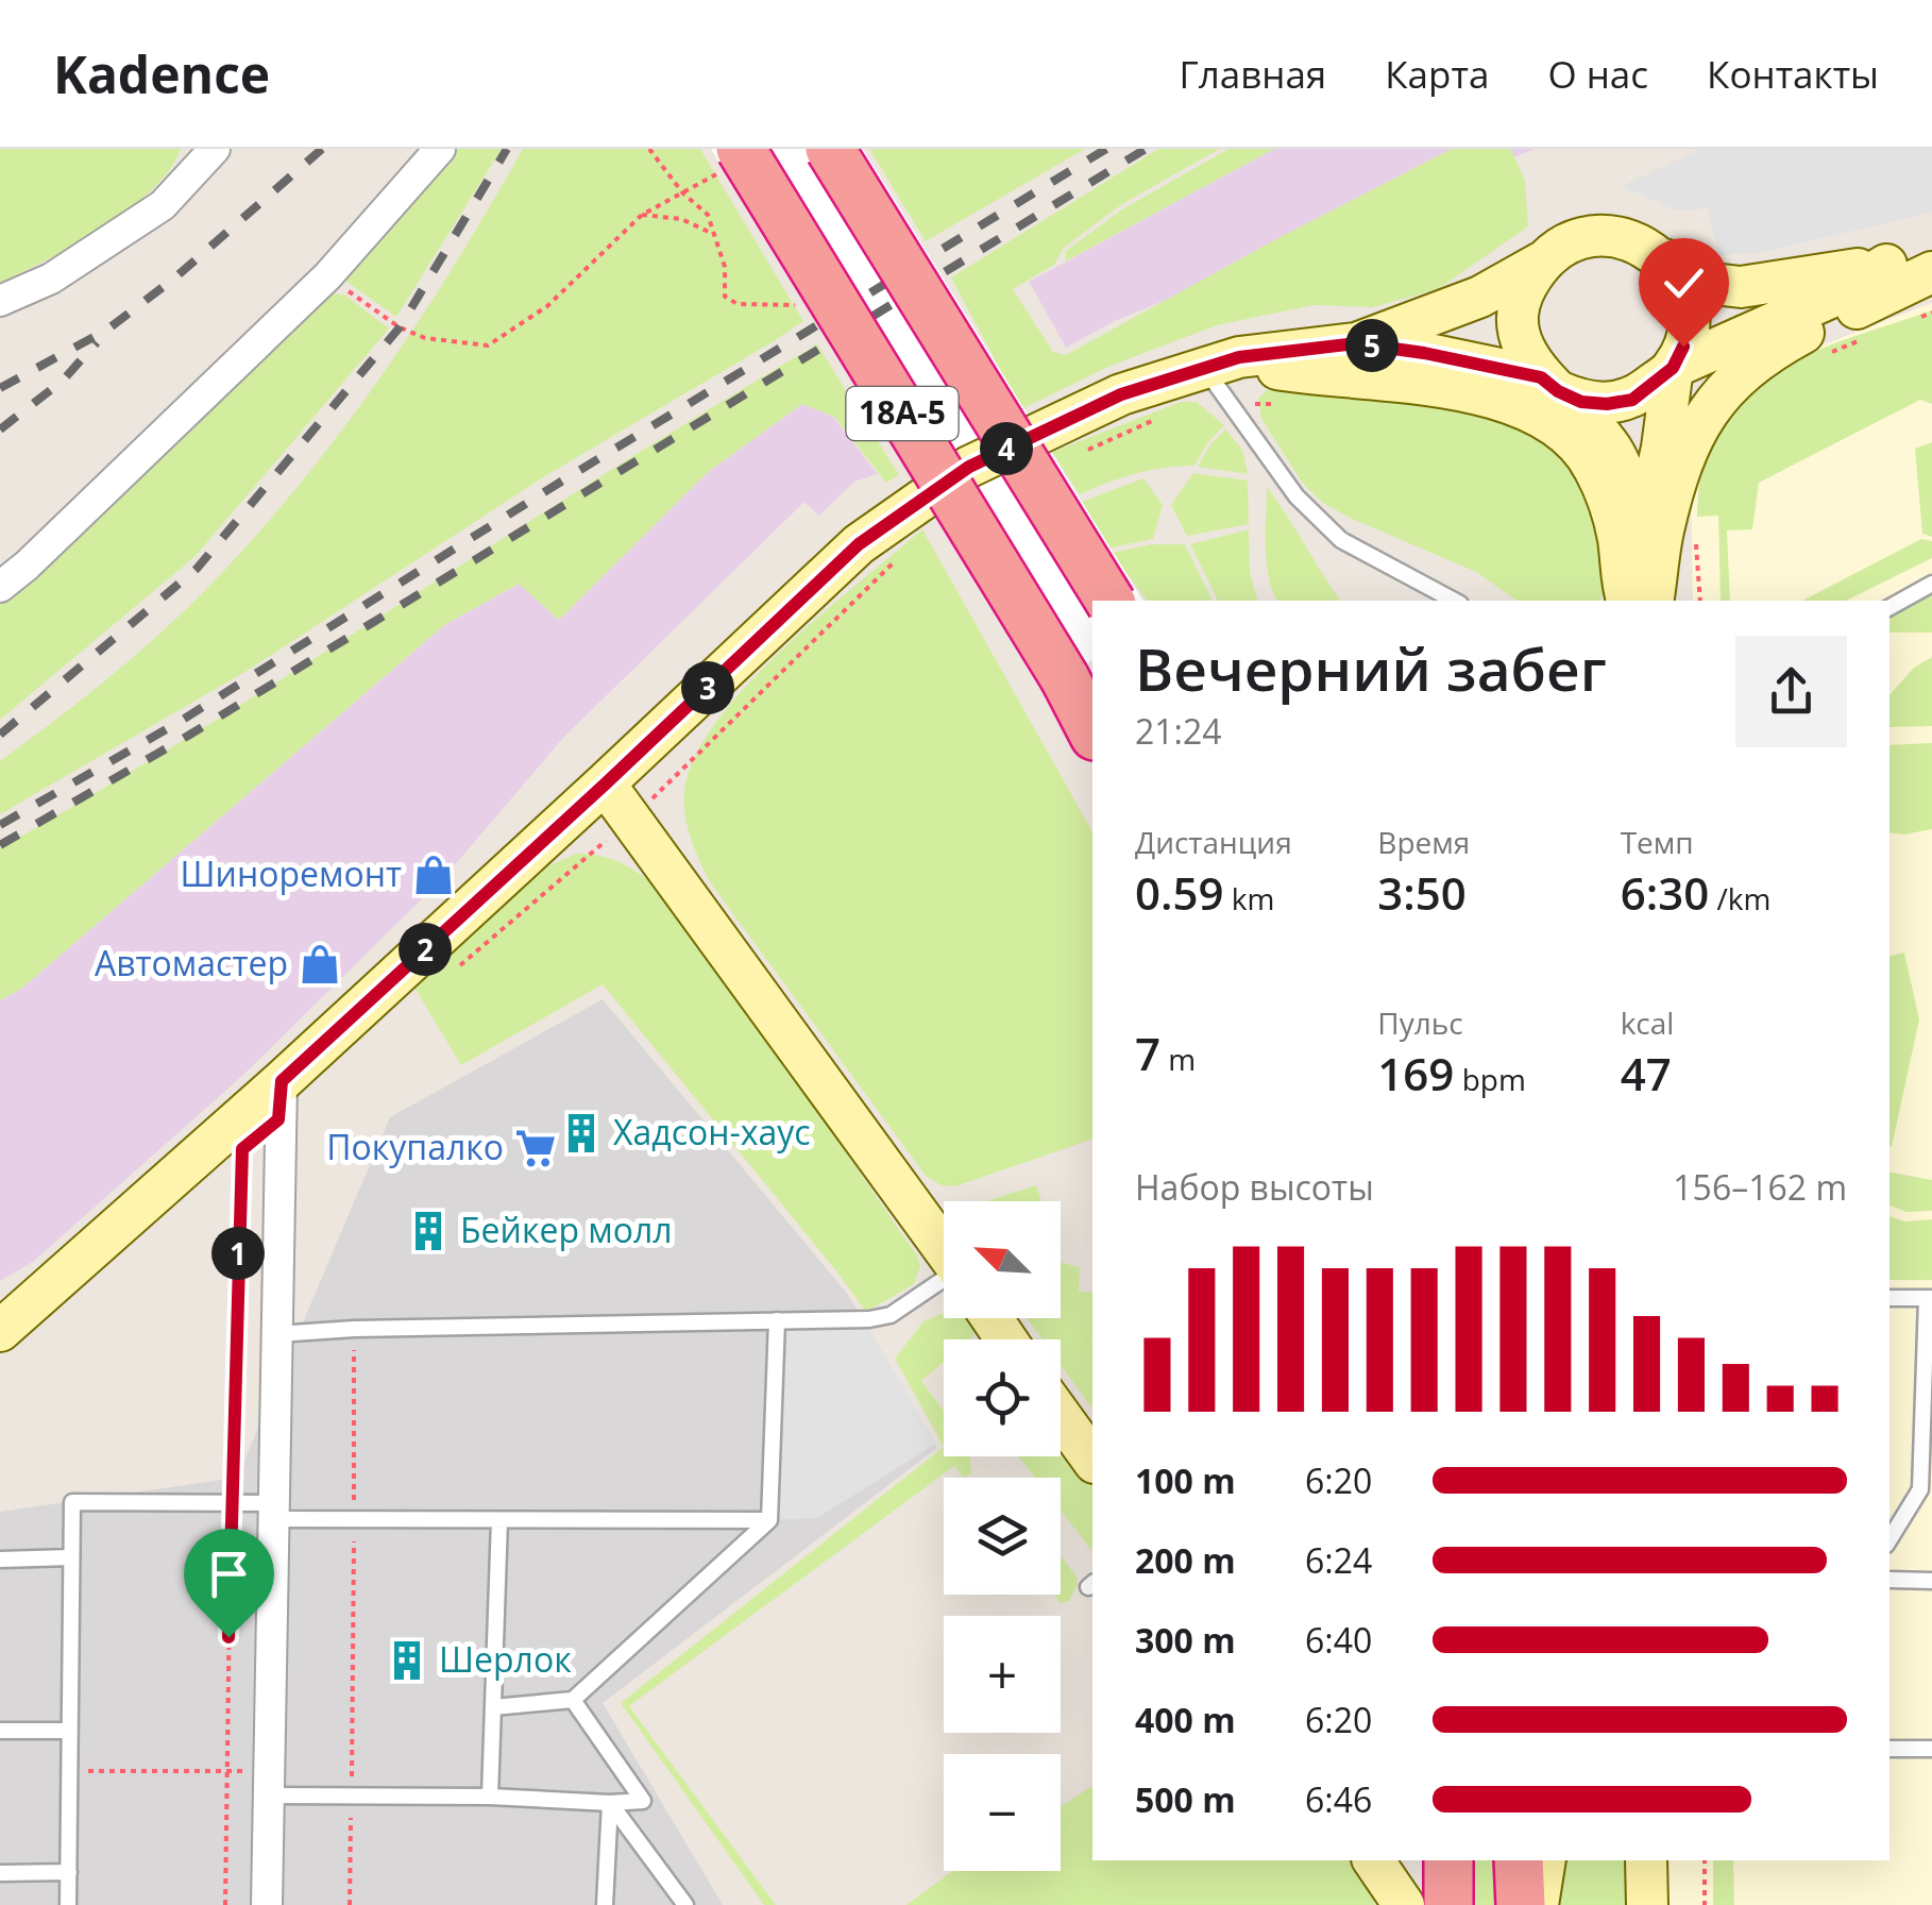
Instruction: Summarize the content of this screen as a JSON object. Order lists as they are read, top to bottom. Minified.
{"streets":{"highway":["18А-5"]},"places":{"shop":["Шиноремонт","Автомастер"],"building":["Хадсон-хаус","Бейкер молл","Шерлок"],"supermarket":["Покупалко"]},"north":"top left","page":{"header":"Kadence","nav":["Главная","Карта","О нас","Контакты"],"pins":["5","4","3","2","1"],"heading":["Вечерний забег","21:24"],"stats":[["Дистанция","0.59 km"],["Время","3:50"],["Темп","6:30 /km"],["7 m"],["Пульс","169 bpm"],["kcal","47"]],"chart":["Набор высоты","156–162 m"],"map_buttons":["+","−"],"list":[{"name":"100 m","note":"6:20"},{"name":"200 m","note":"6:24"},{"name":"300 m","note":"6:40"},{"name":"400 m","note":"6:20"},{"name":"500 m","note":"6:46"}]}}
